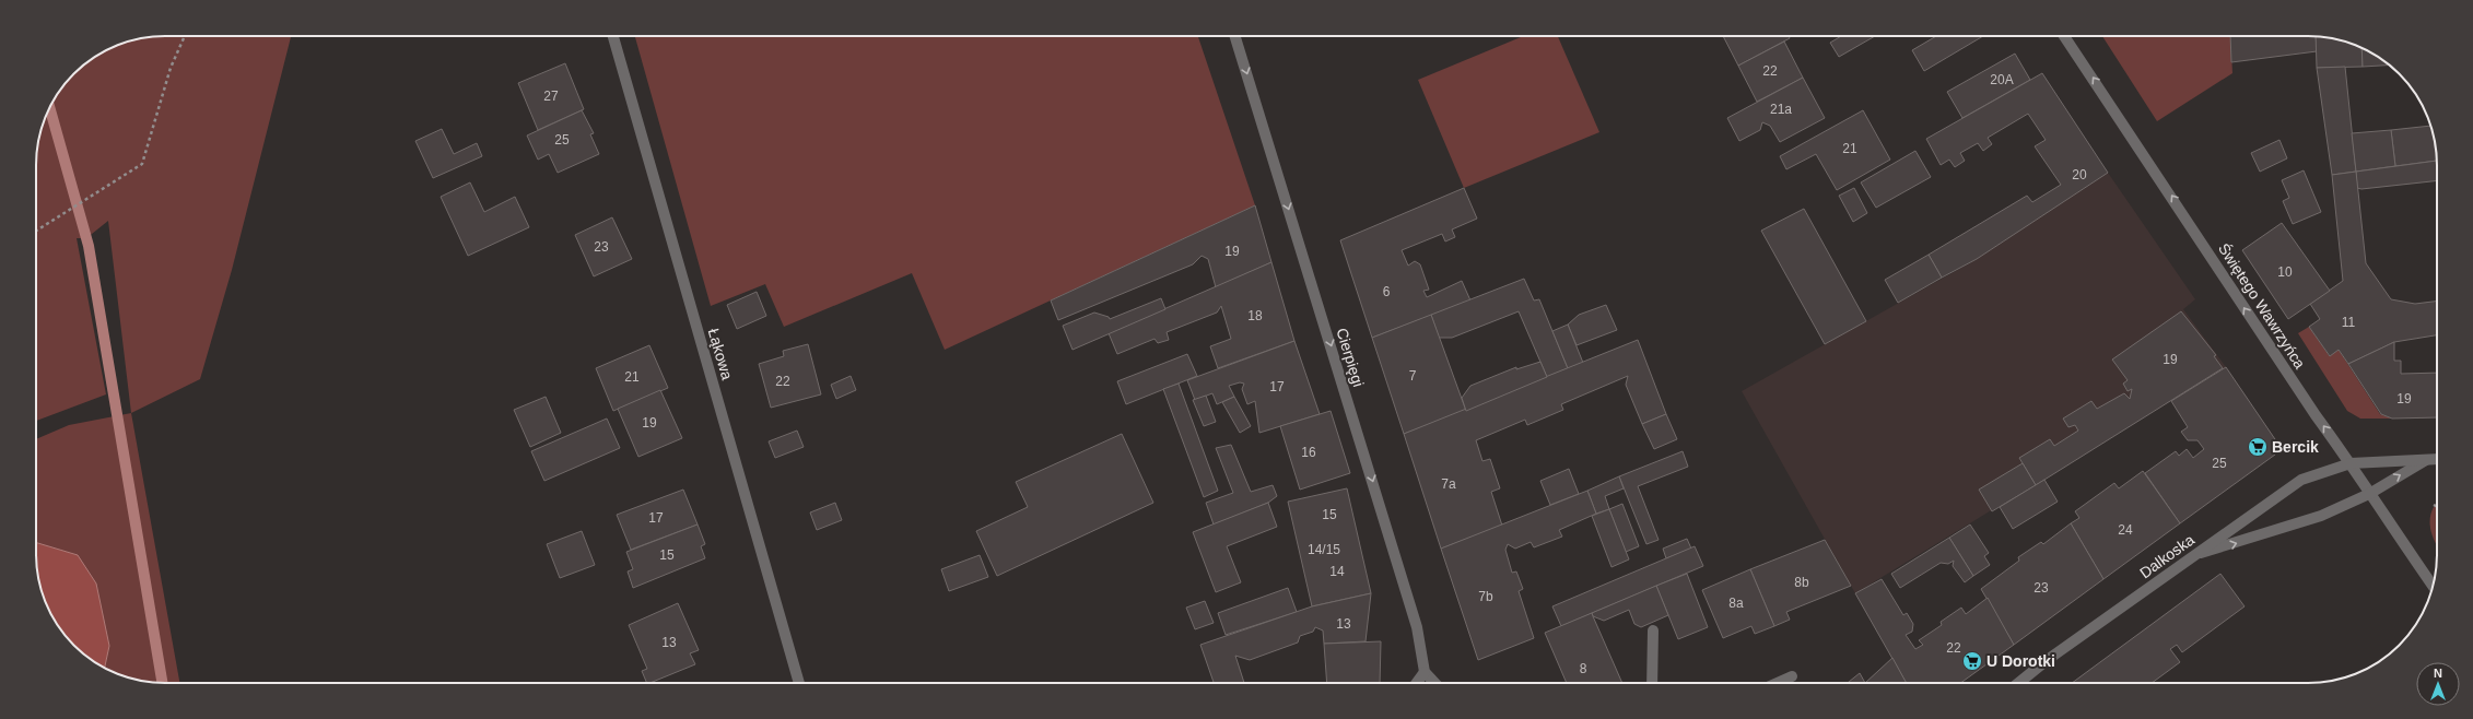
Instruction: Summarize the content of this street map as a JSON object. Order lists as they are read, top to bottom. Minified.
{"streets":{"street":["Świętego Wawrzyńca","Łąkowa","Cierpięgi","Dalkoska"]},"crossings":[["Świętego Wawrzyńca","Dalkoska"]],"one_way":["Świętego Wawrzyńca","Cierpięgi"],"places":{"supermarket":["Bercik","U Dorotki"]},"house_numbers":["22","20A","27","21a","25","21","20","23","19","10","6","18","11","19","7","21","22","17","19","19","16","25","7a","15","17","24","14/15","15","14","8b","23","7b","8a","13","13","22","8"],"north":"top"}
